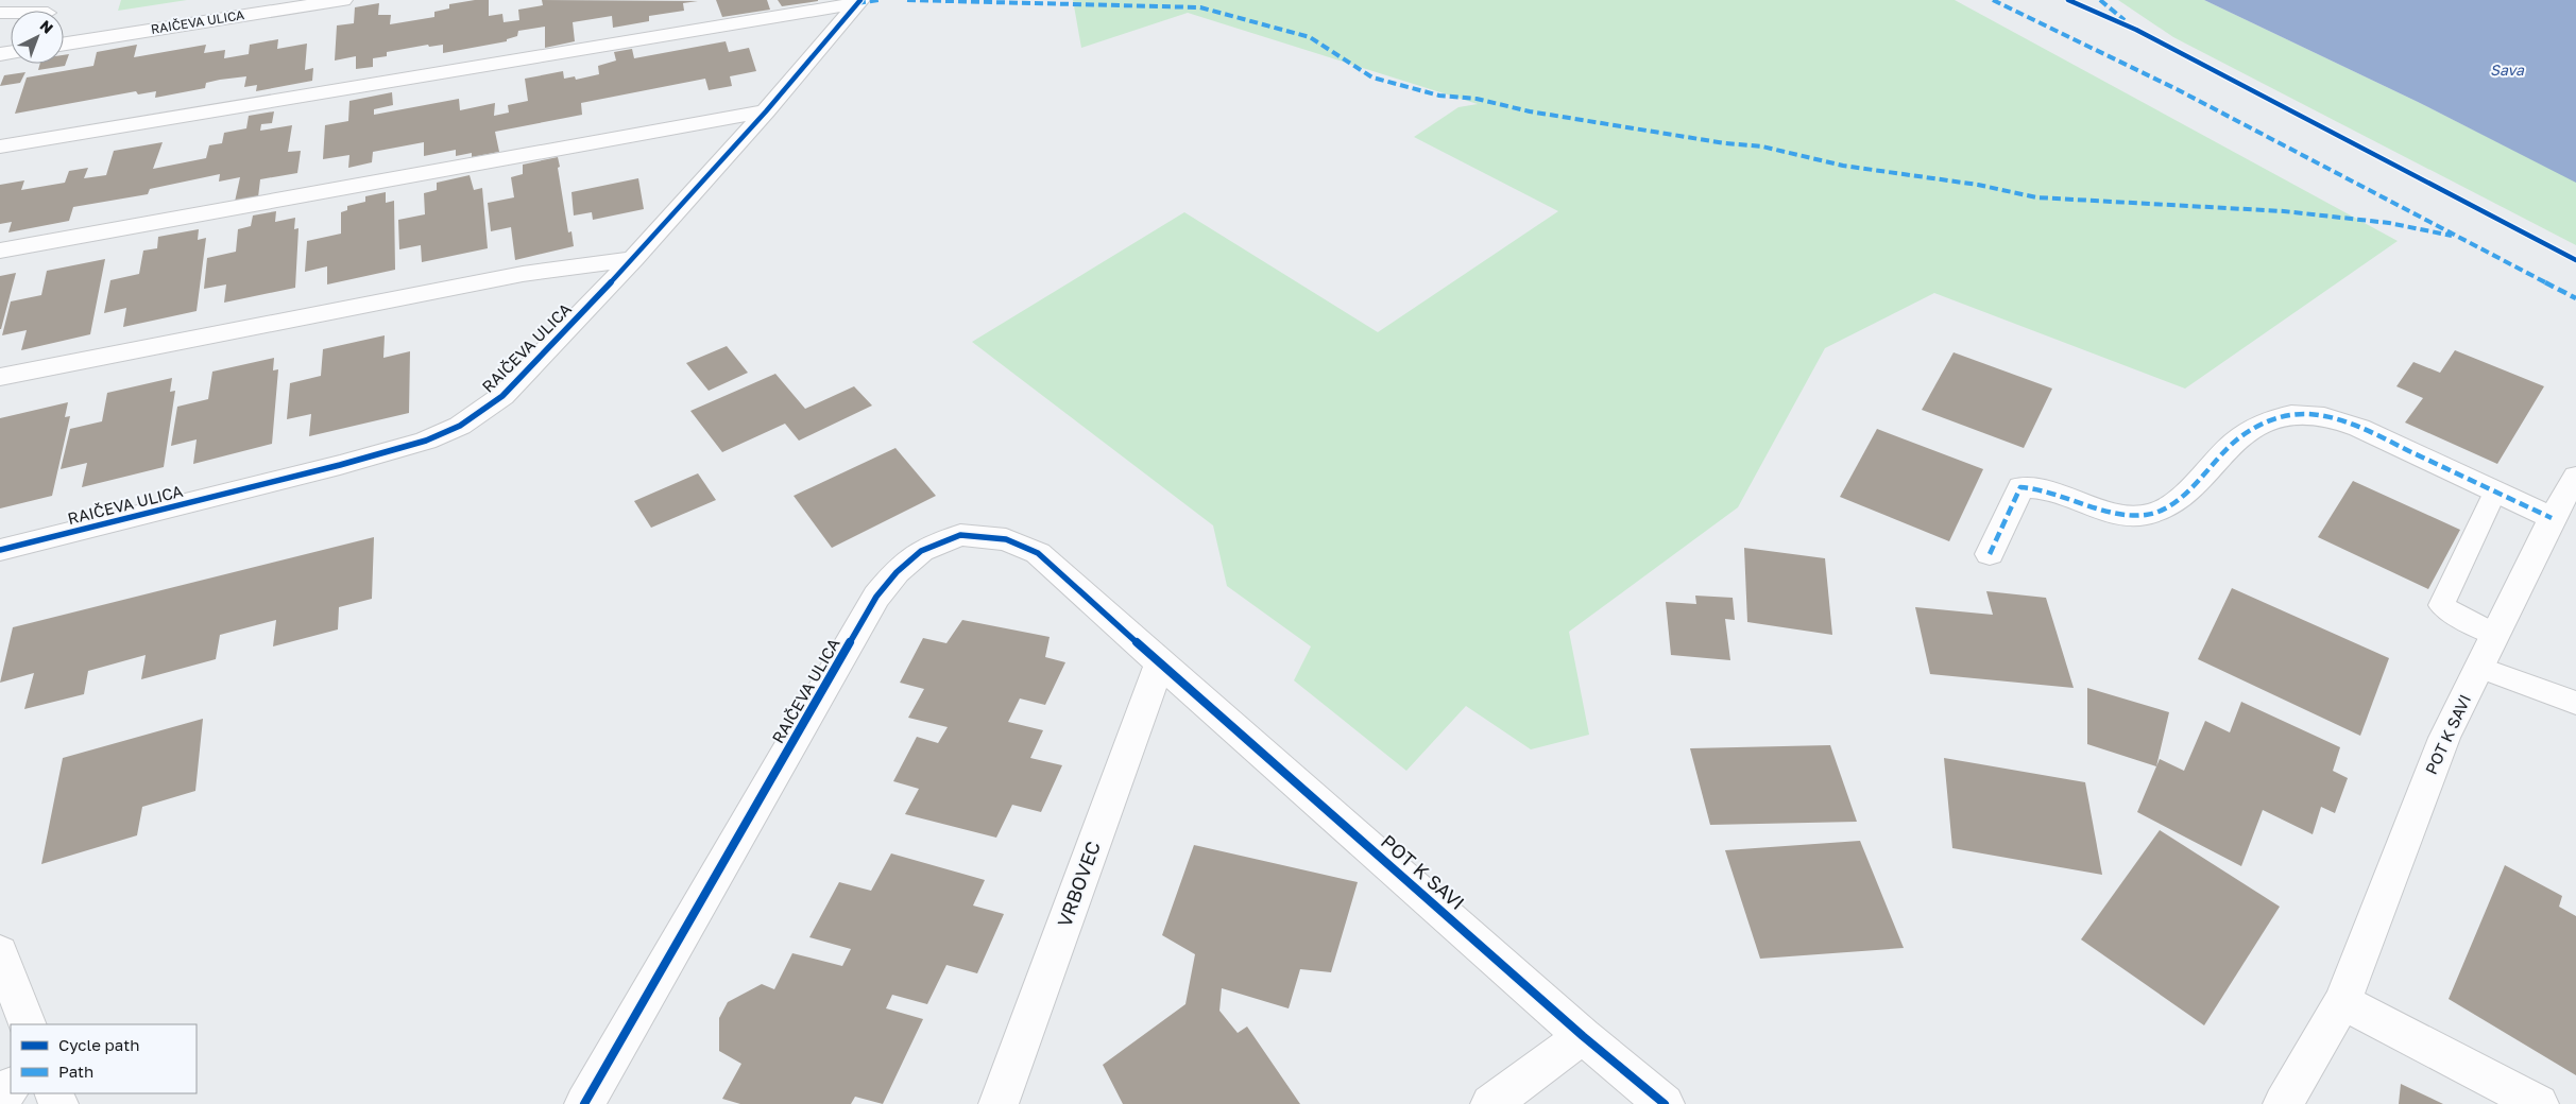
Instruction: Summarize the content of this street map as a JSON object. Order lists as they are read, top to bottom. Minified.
{"streets":{"street":["RAIČEVA ULICA","POT K SAVI","VRBOVEC"]},"crossings":[["RAIČEVA ULICA","POT K SAVI"],["RAIČEVA ULICA","VRBOVEC"],["POT K SAVI","VRBOVEC"]],"water":["Sava"],"legend":["Cycle path","Path"],"north":"top right"}
